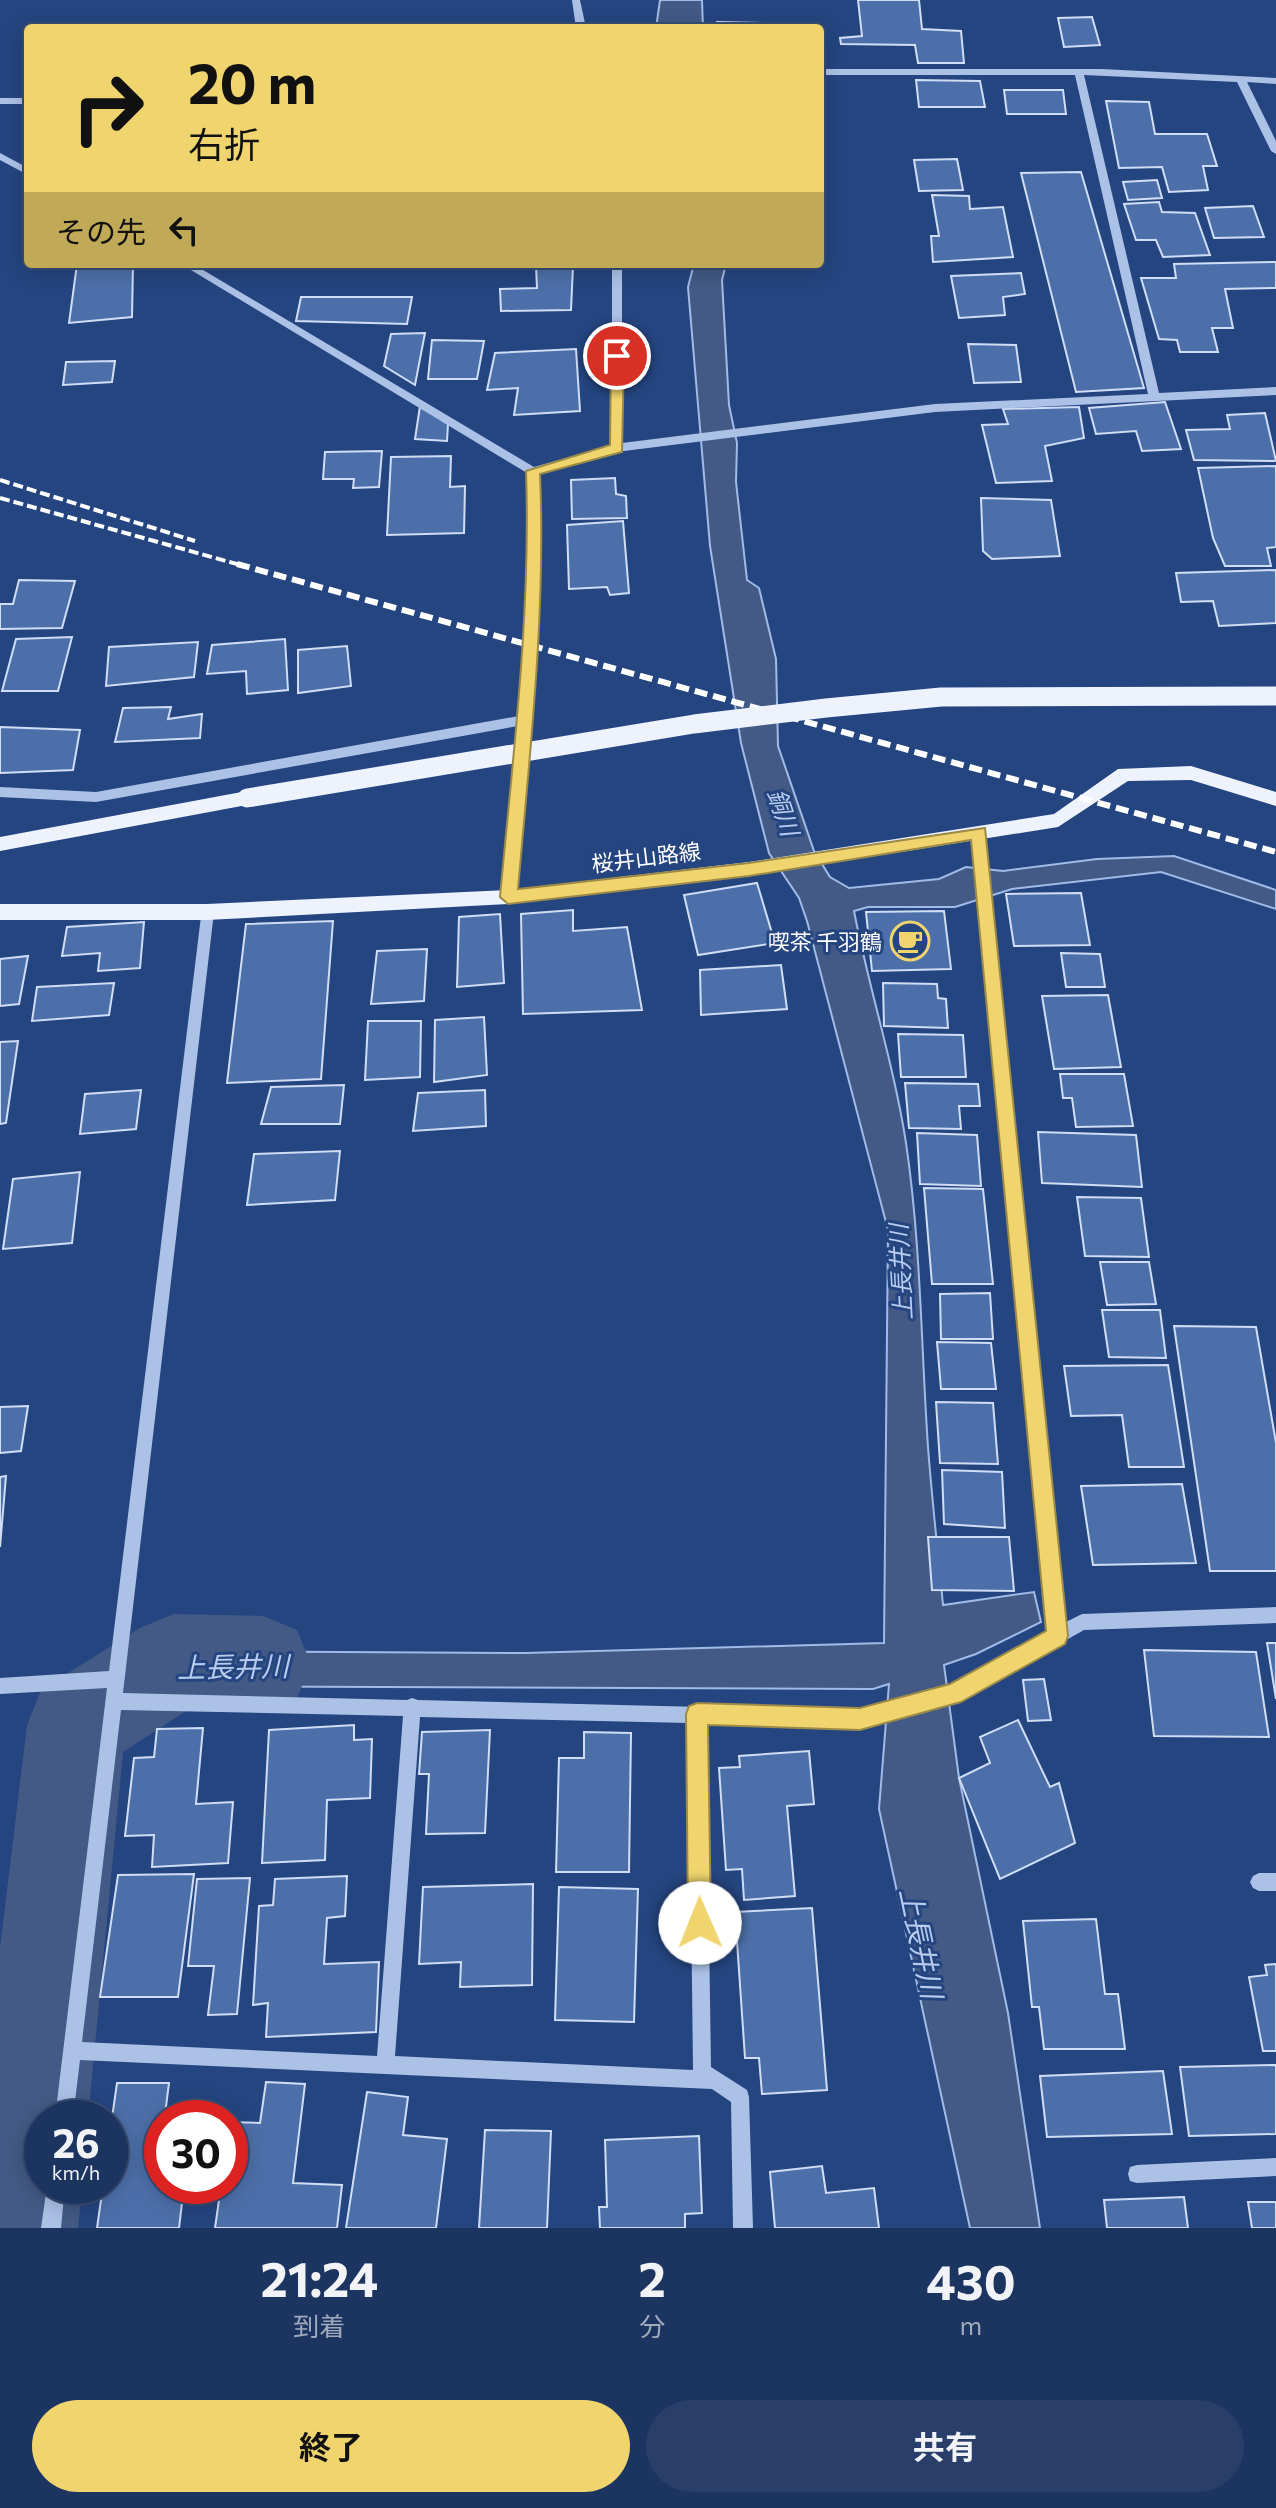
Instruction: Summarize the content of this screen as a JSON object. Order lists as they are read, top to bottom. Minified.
{"streets":{"main road":["桜井山路線"]},"water":["銅川","上長井川"],"places":{"cafe":["喫茶 千羽鶴"]},"page":{"turn":["20 m","右折"],"then":"その先","speed":"26 km/h","limit":"30","eta":["21:24","到着","2","分","430","m"],"buttons":["終了","共有"]}}
